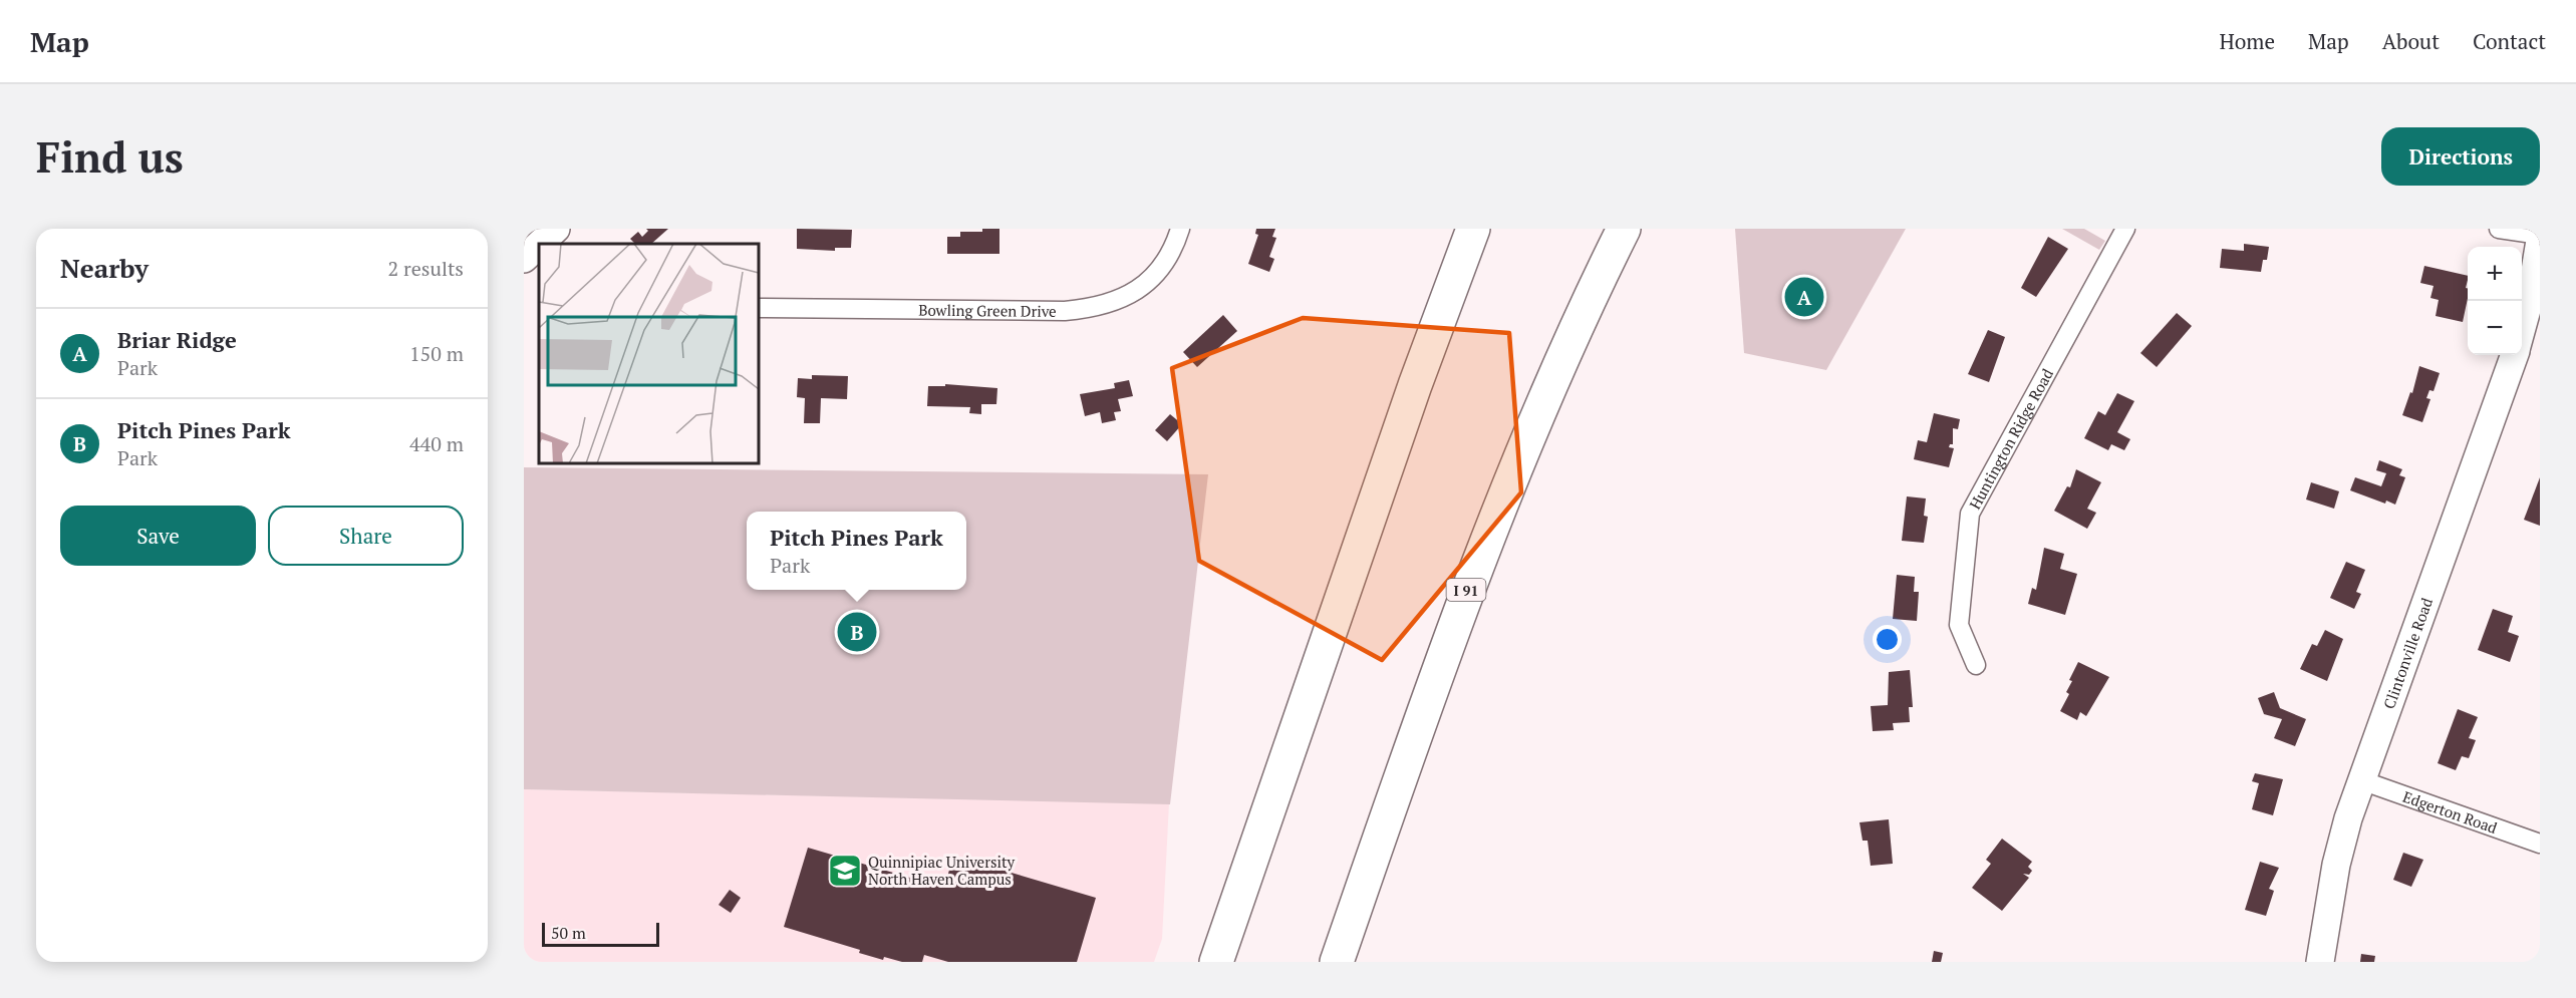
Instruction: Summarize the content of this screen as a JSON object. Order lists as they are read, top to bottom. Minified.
{"streets":{"highway":["I 91"],"street":["Bowling Green Drive","Huntington Ridge Road","Clintonville Road","Edgerton Road"]},"crossings":[["Clintonville Road","Edgerton Road"]],"places":{"school or university":["Quinnipiac University North Haven Campus"]},"scale_bar":"50 m","page":{"header":"Map","nav":["Home","Map","About","Contact"],"buttons":["Directions",["Save","Share"]],"title":"Find us","heading":["Nearby","2 results"],"map_buttons":["+","−"],"pins":["A","B"],"list":[{"mark":"A","name":"Briar Ridge","note":"Park","value":"150 m"},{"mark":"B","name":"Pitch Pines Park","note":"Park","value":"440 m"}],"popup":["Pitch Pines Park","Park"],"scale":"50 m"}}
